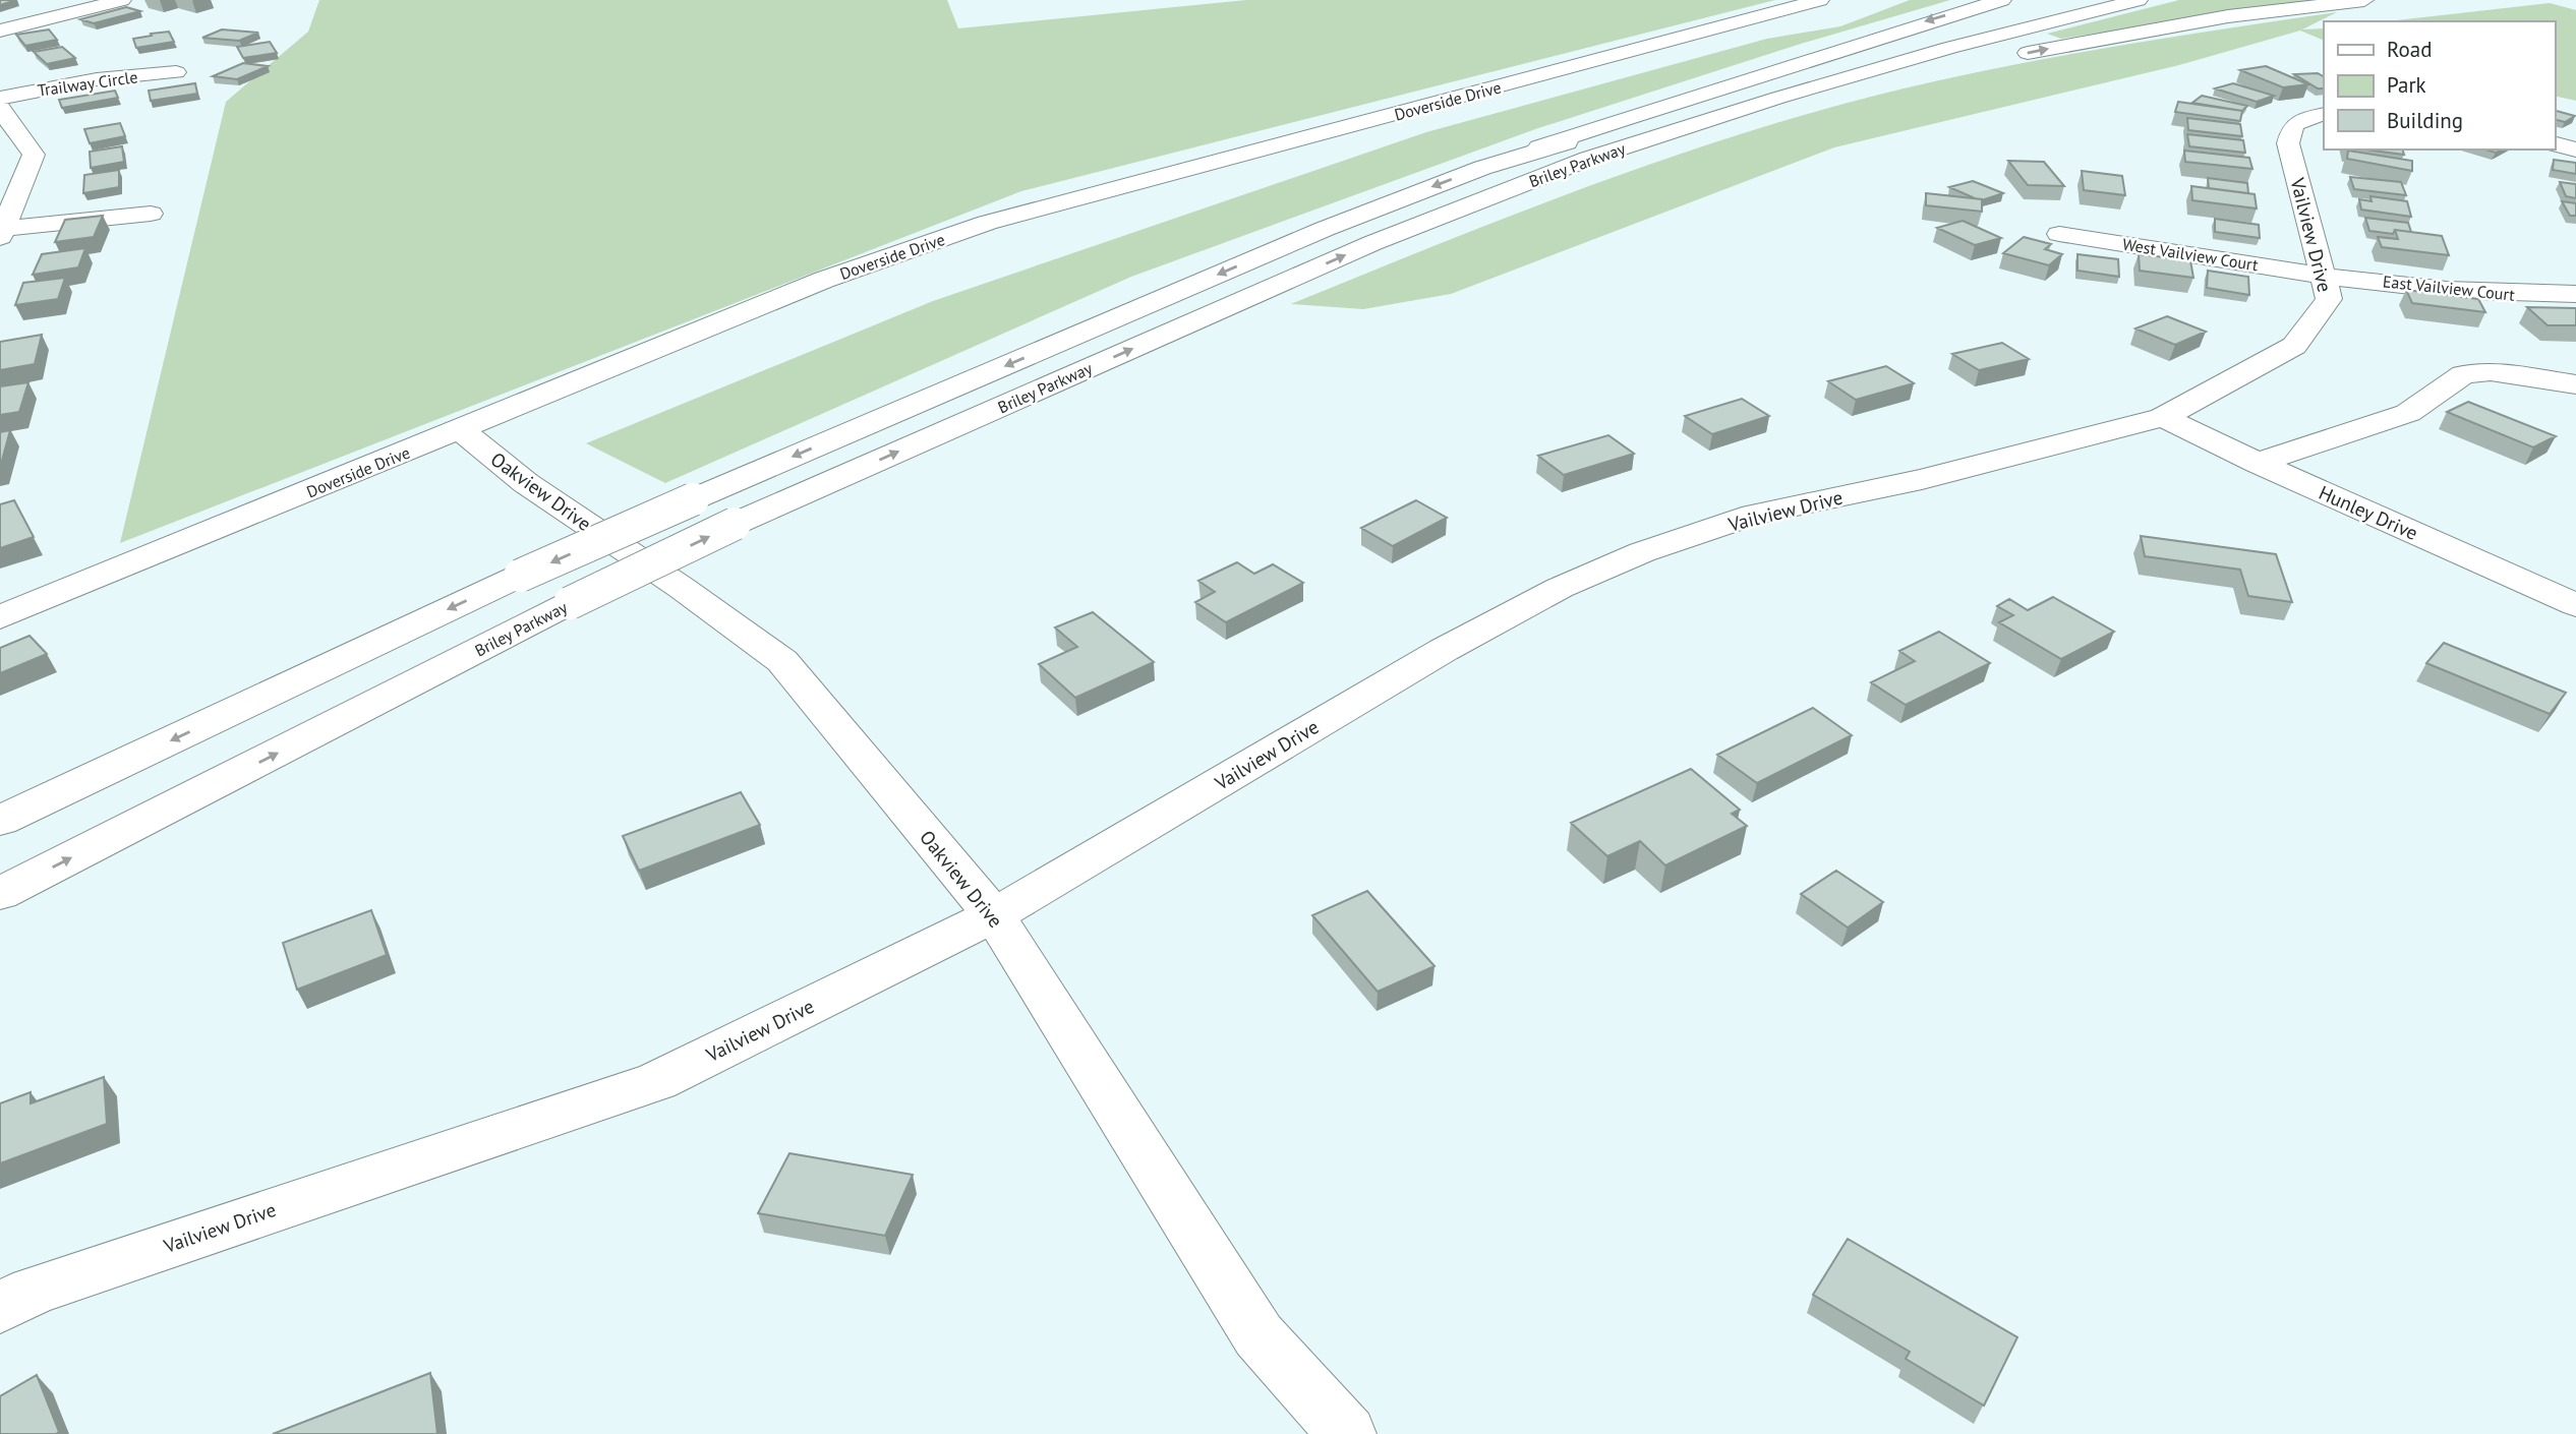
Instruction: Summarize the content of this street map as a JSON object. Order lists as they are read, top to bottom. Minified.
{"streets":{"main road":["Trailway Circle","Doverside Drive","Briley Parkway","Vailview Drive","West Vailview Court","East Vailview Court","Oakview Drive","Hunley Drive"]},"crossings":[["Doverside Drive","Oakview Drive"],["Vailview Drive","West Vailview Court"],["Vailview Drive","East Vailview Court"],["Vailview Drive","Oakview Drive"],["Vailview Drive","Hunley Drive"],["West Vailview Court","East Vailview Court"]],"legend":["Road","Park","Building"]}
